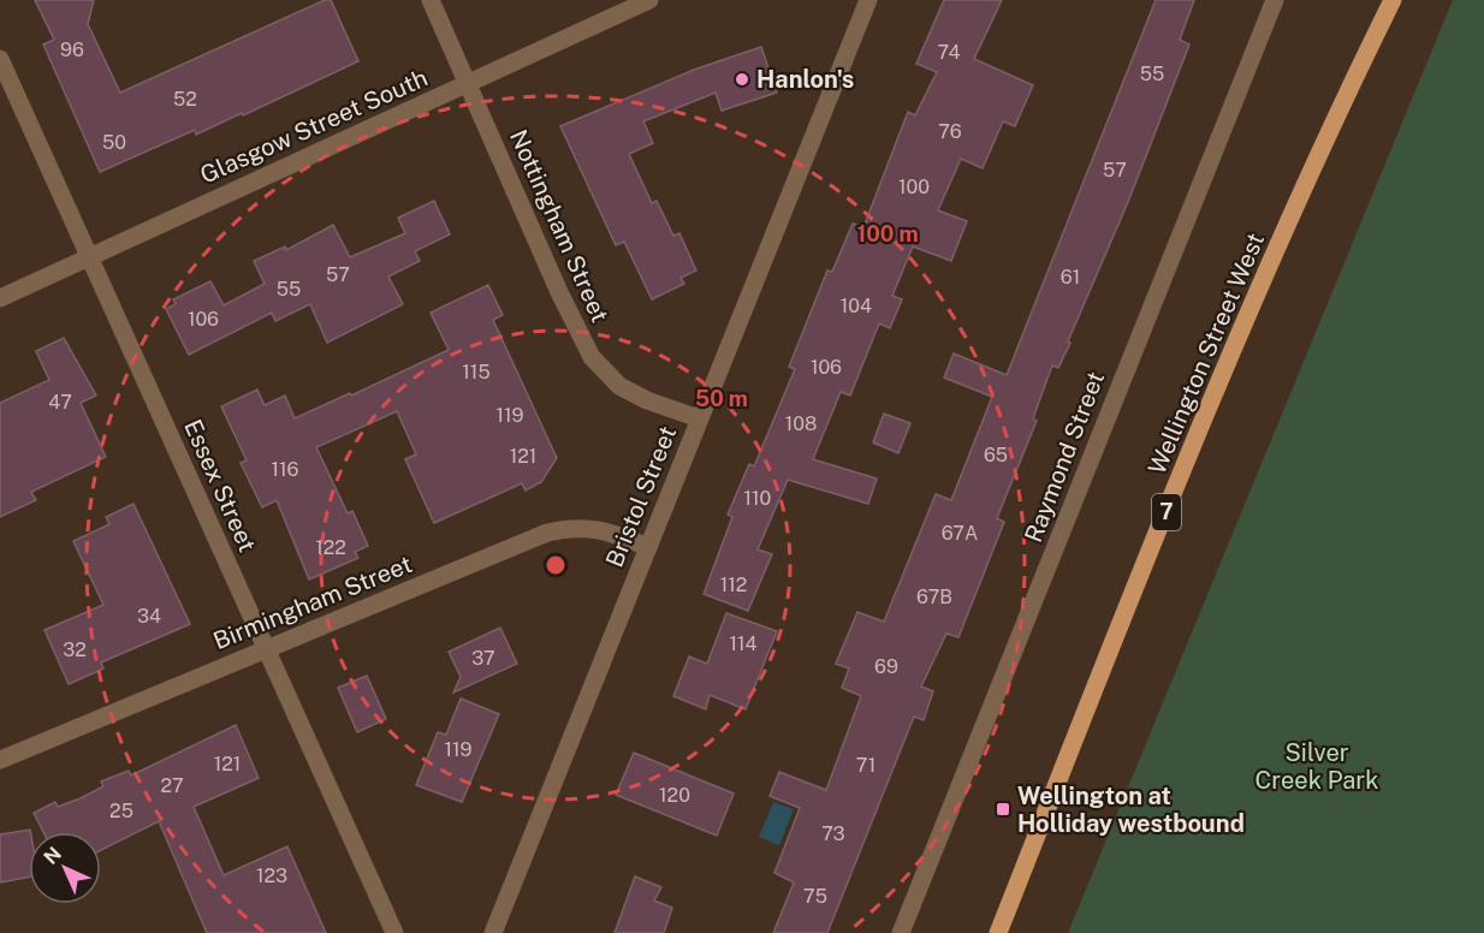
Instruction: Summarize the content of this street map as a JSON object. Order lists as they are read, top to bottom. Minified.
{"streets":{"main road":["Wellington Street West","7"],"street":["Glasgow Street South","Nottingham Street","Raymond Street","Essex Street","Bristol Street","Birmingham Street"]},"crossings":[["Glasgow Street South","Nottingham Street"],["Glasgow Street South","Essex Street"],["Nottingham Street","Bristol Street"],["Essex Street","Birmingham Street"],["Bristol Street","Birmingham Street"]],"parks":["Silver Creek Park"],"places":{"other":["Hanlon's"],"transit":["Wellington at Holliday westbound"]},"house_numbers":["96","74","55","52","76","50","57","100","57","61","55","104","106","106","115","47","119","108","65","121","116","110","67A","122","112","67B","34","114","32","37","69","119","121","71","27","120","25","73","123","75"],"north":"top left","rings":["100 m","50 m"]}
